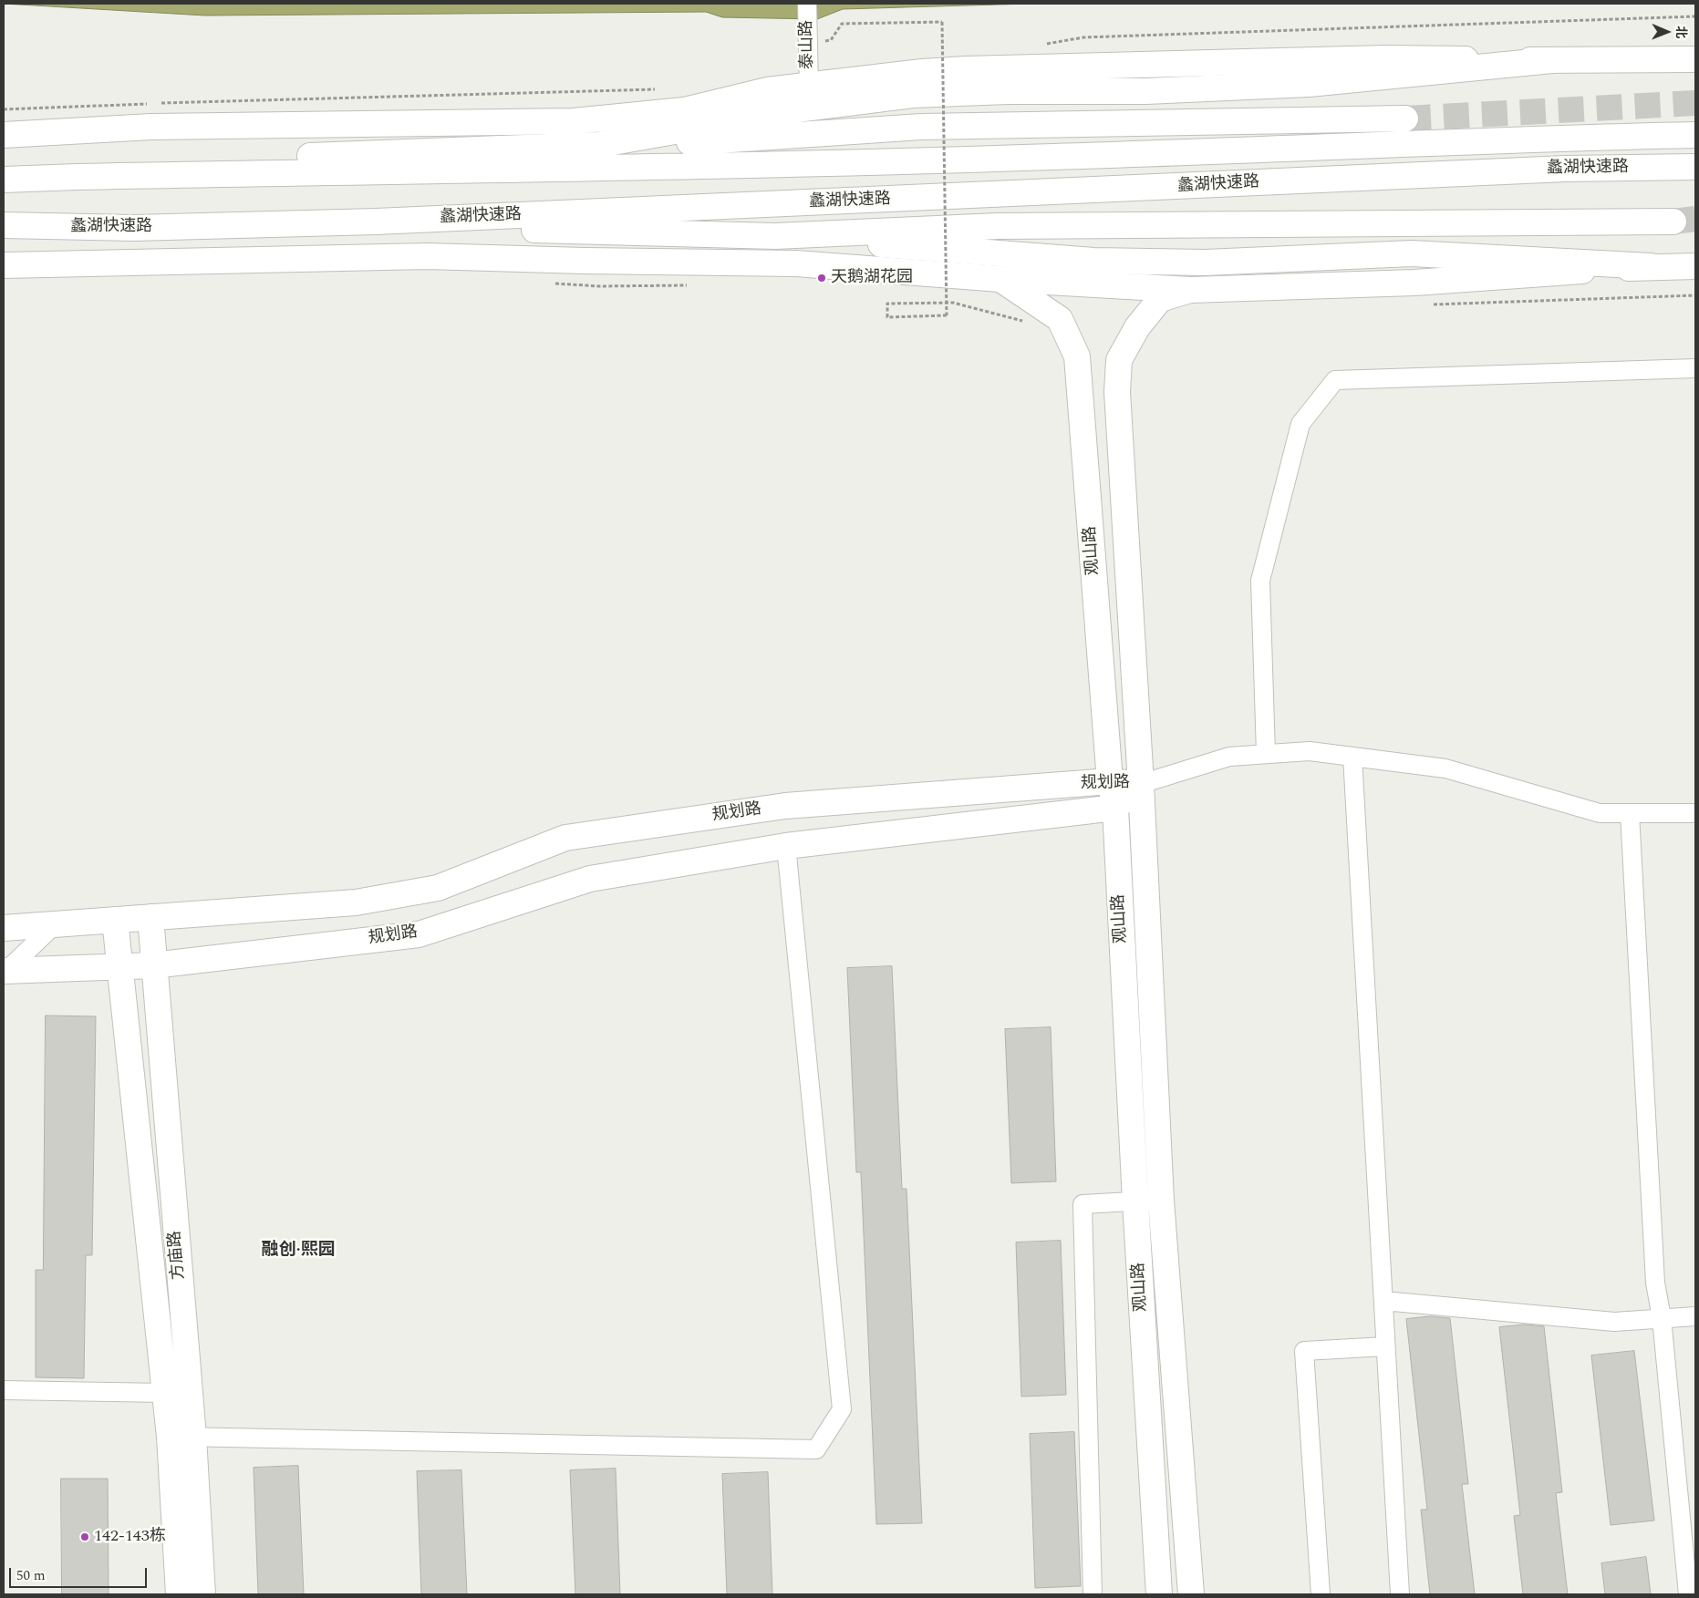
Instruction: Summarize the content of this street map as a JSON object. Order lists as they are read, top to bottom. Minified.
{"streets":{"main road":["蠡湖快速路","观山路","规划路","方庙路"],"street":["泰山路"]},"crossings":[["观山路","规划路"],["规划路","方庙路"]],"districts":["融创·熙园"],"places":["天鹅湖花园","142-143栋"],"scale_bar":"50 m","north":"right"}
